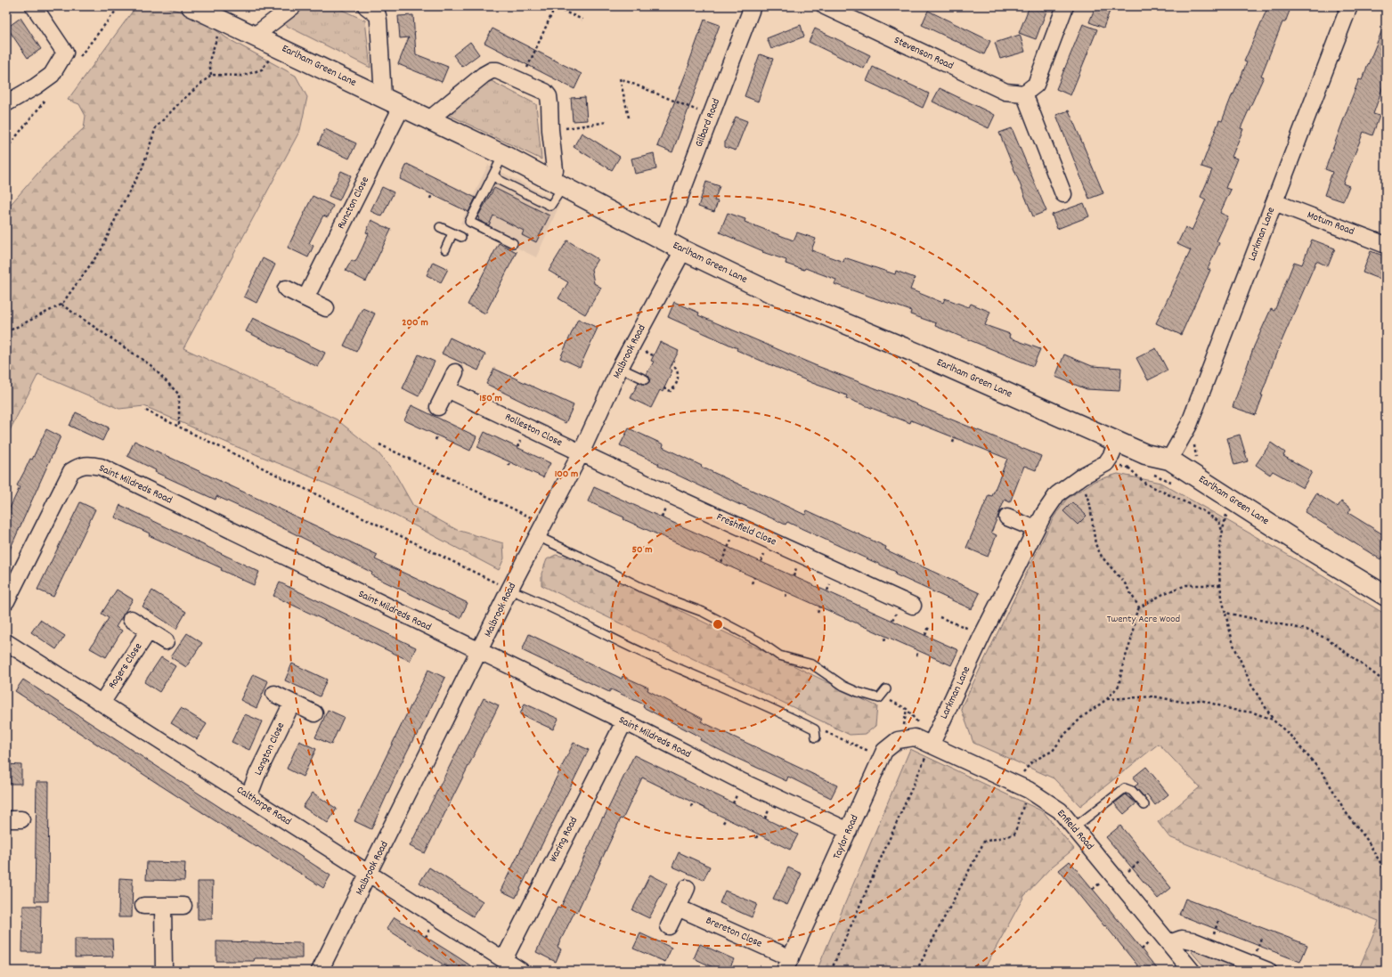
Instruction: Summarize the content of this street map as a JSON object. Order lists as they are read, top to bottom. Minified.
{"streets":{"street":["Stevenson Road","Earlham Green Lane","Gilbard Road","Runcton Close","Motum Road","Larkman Lane","Malbrook Road","Rolleston Close","Saint Mildreds Road","Freshfield Close","Rogers Close","Langton Close","Calthorpe Road","Enfield Road","Taylor Road","Waring Road","Brereton Close"]},"crossings":[["Earlham Green Lane","Gilbard Road"],["Earlham Green Lane","Runcton Close"],["Earlham Green Lane","Larkman Lane"],["Earlham Green Lane","Malbrook Road"],["Motum Road","Larkman Lane"],["Larkman Lane","Enfield Road"],["Larkman Lane","Taylor Road"],["Malbrook Road","Rolleston Close"],["Malbrook Road","Saint Mildreds Road"],["Malbrook Road","Freshfield Close"],["Malbrook Road","Calthorpe Road"],["Rolleston Close","Freshfield Close"],["Saint Mildreds Road","Taylor Road"],["Saint Mildreds Road","Waring Road"],["Rogers Close","Calthorpe Road"],["Langton Close","Calthorpe Road"],["Calthorpe Road","Waring Road"],["Enfield Road","Taylor Road"],["Taylor Road","Brereton Close"]],"parks":["Twenty Acre Wood"],"rings":["200 m","150 m","100 m","50 m"]}
